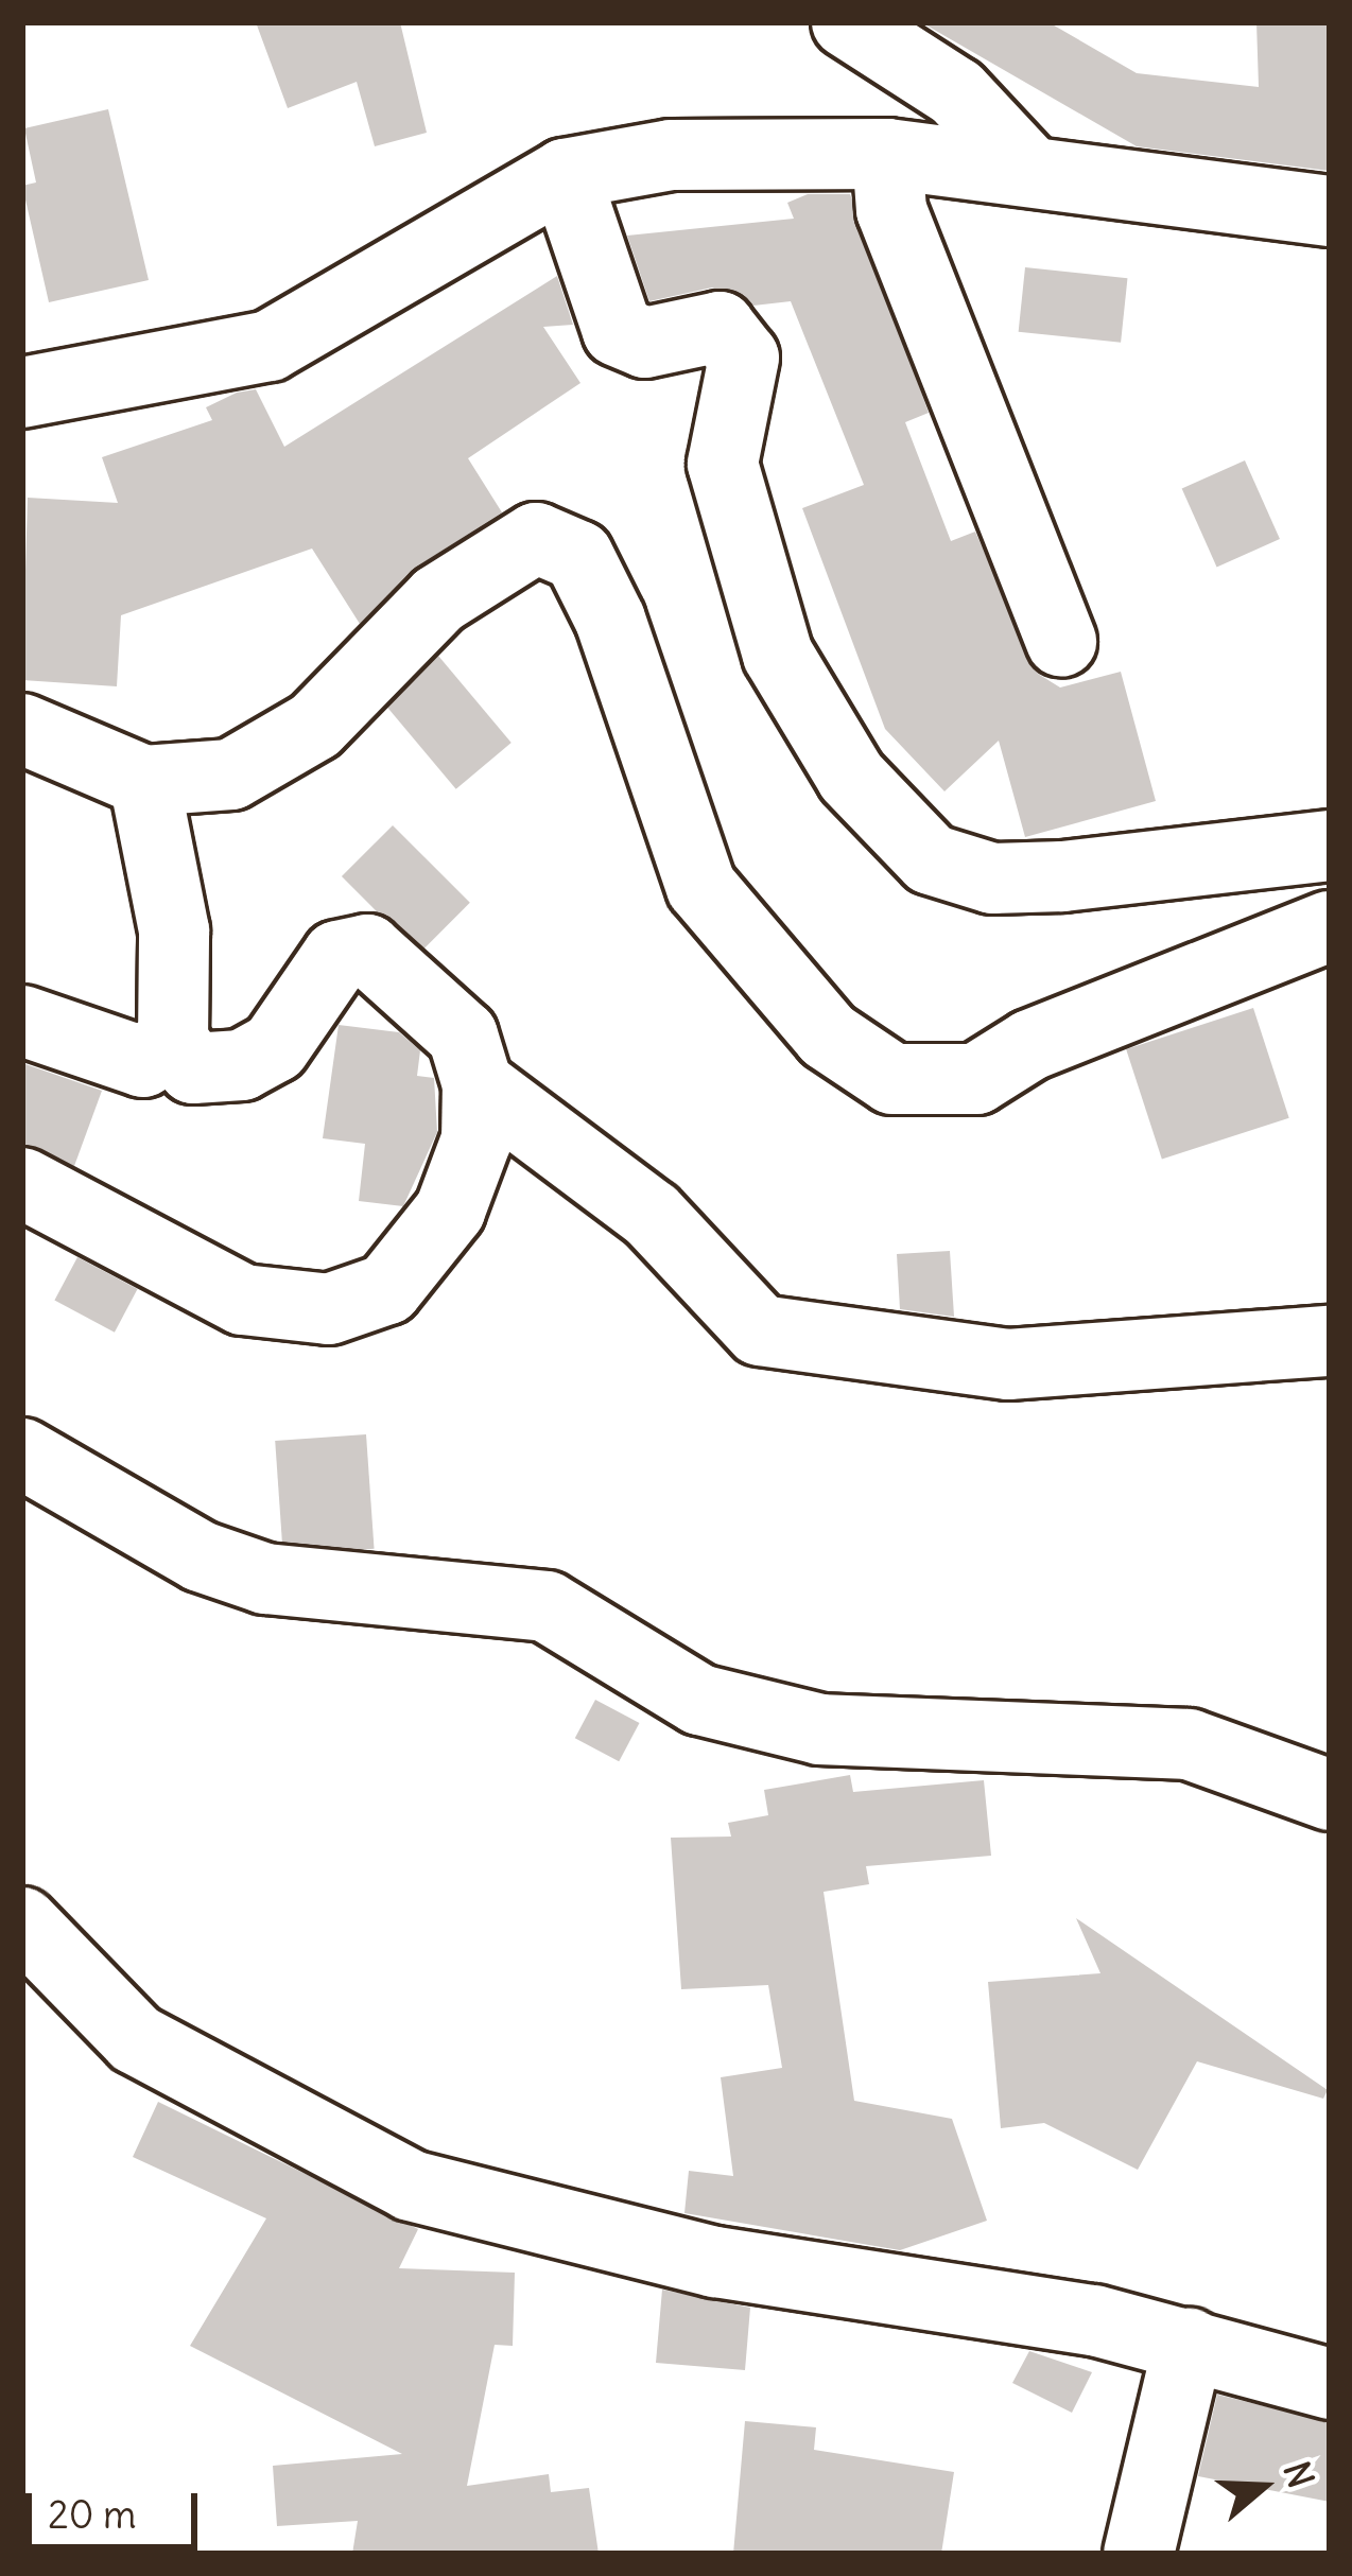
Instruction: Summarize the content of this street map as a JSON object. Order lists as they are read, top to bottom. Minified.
{"scale_bar":"20 m","north":"right"}
